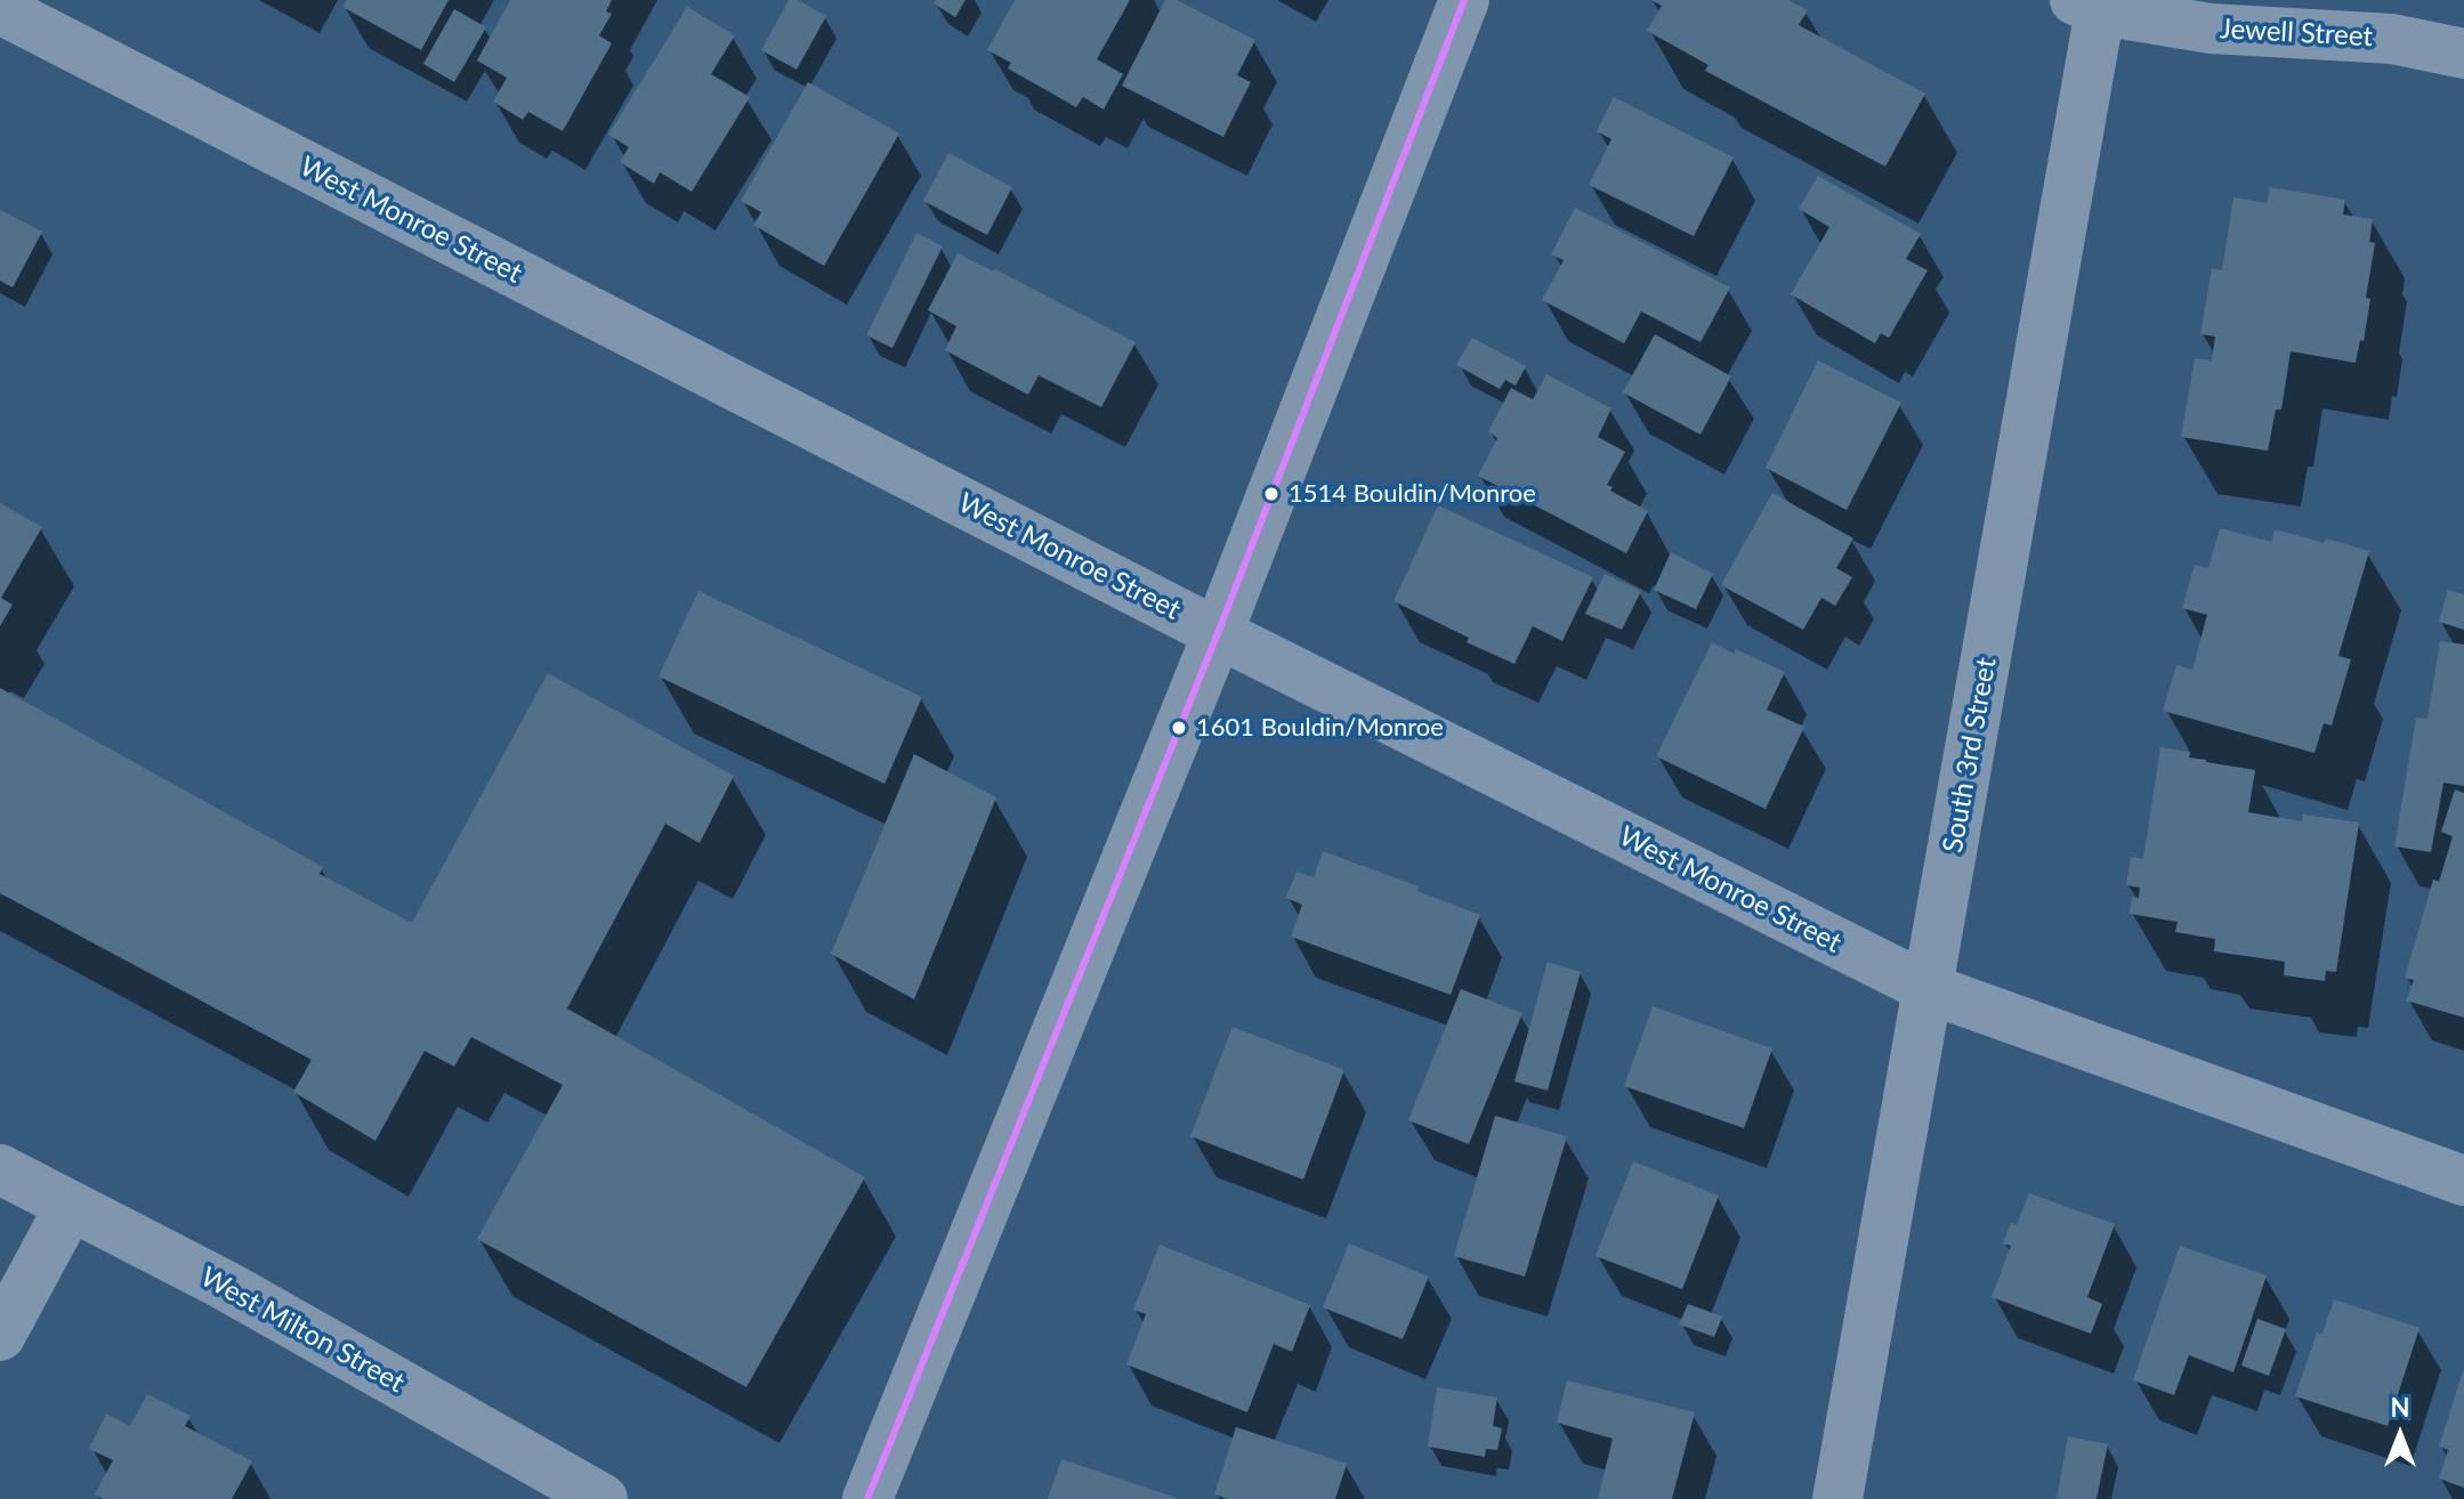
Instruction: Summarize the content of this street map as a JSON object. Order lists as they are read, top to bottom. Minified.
{"streets":{"street":["Jewell Street","West Monroe Street","South 3rd Street","West Milton Street"]},"crossings":[["Jewell Street","South 3rd Street"],["West Monroe Street","South 3rd Street"]],"places":["1514 Bouldin/Monroe","1601 Bouldin/Monroe"],"north":"top"}
